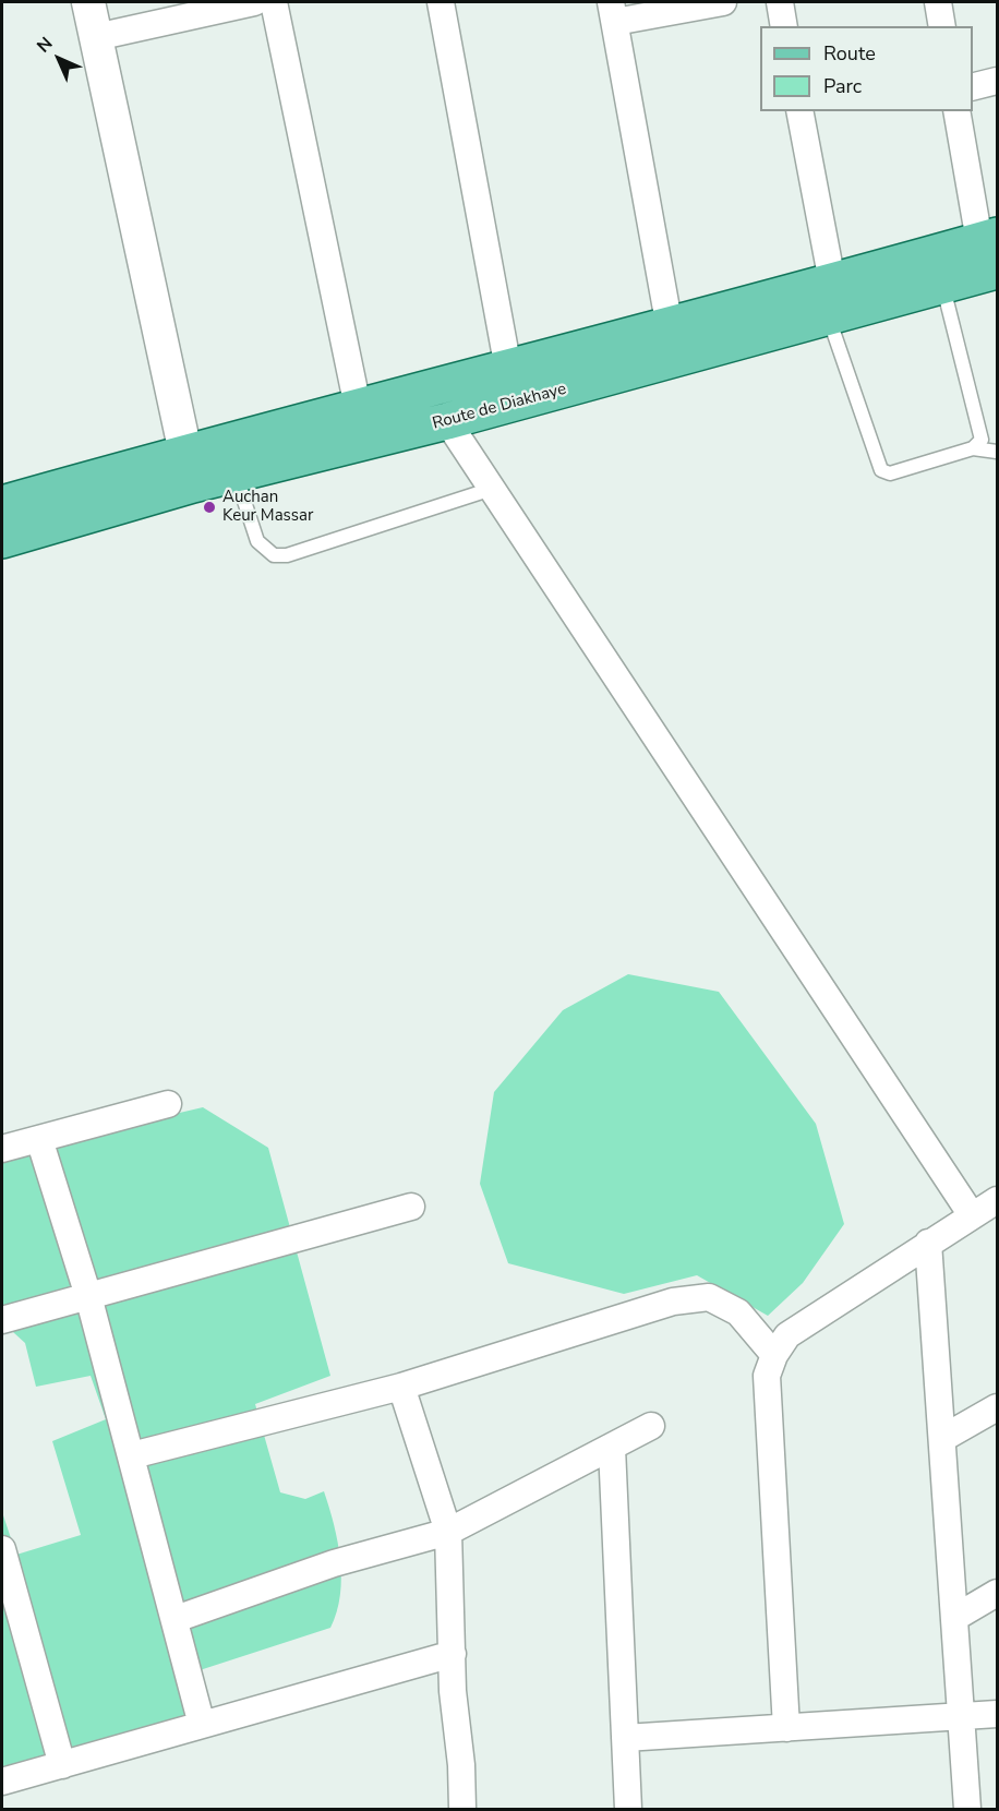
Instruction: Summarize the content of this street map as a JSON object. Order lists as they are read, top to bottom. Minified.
{"streets":{"main road":["Route de Diakhaye"]},"places":["Auchan Keur Massar"],"legend":["Route","Parc"],"north":"top left"}
